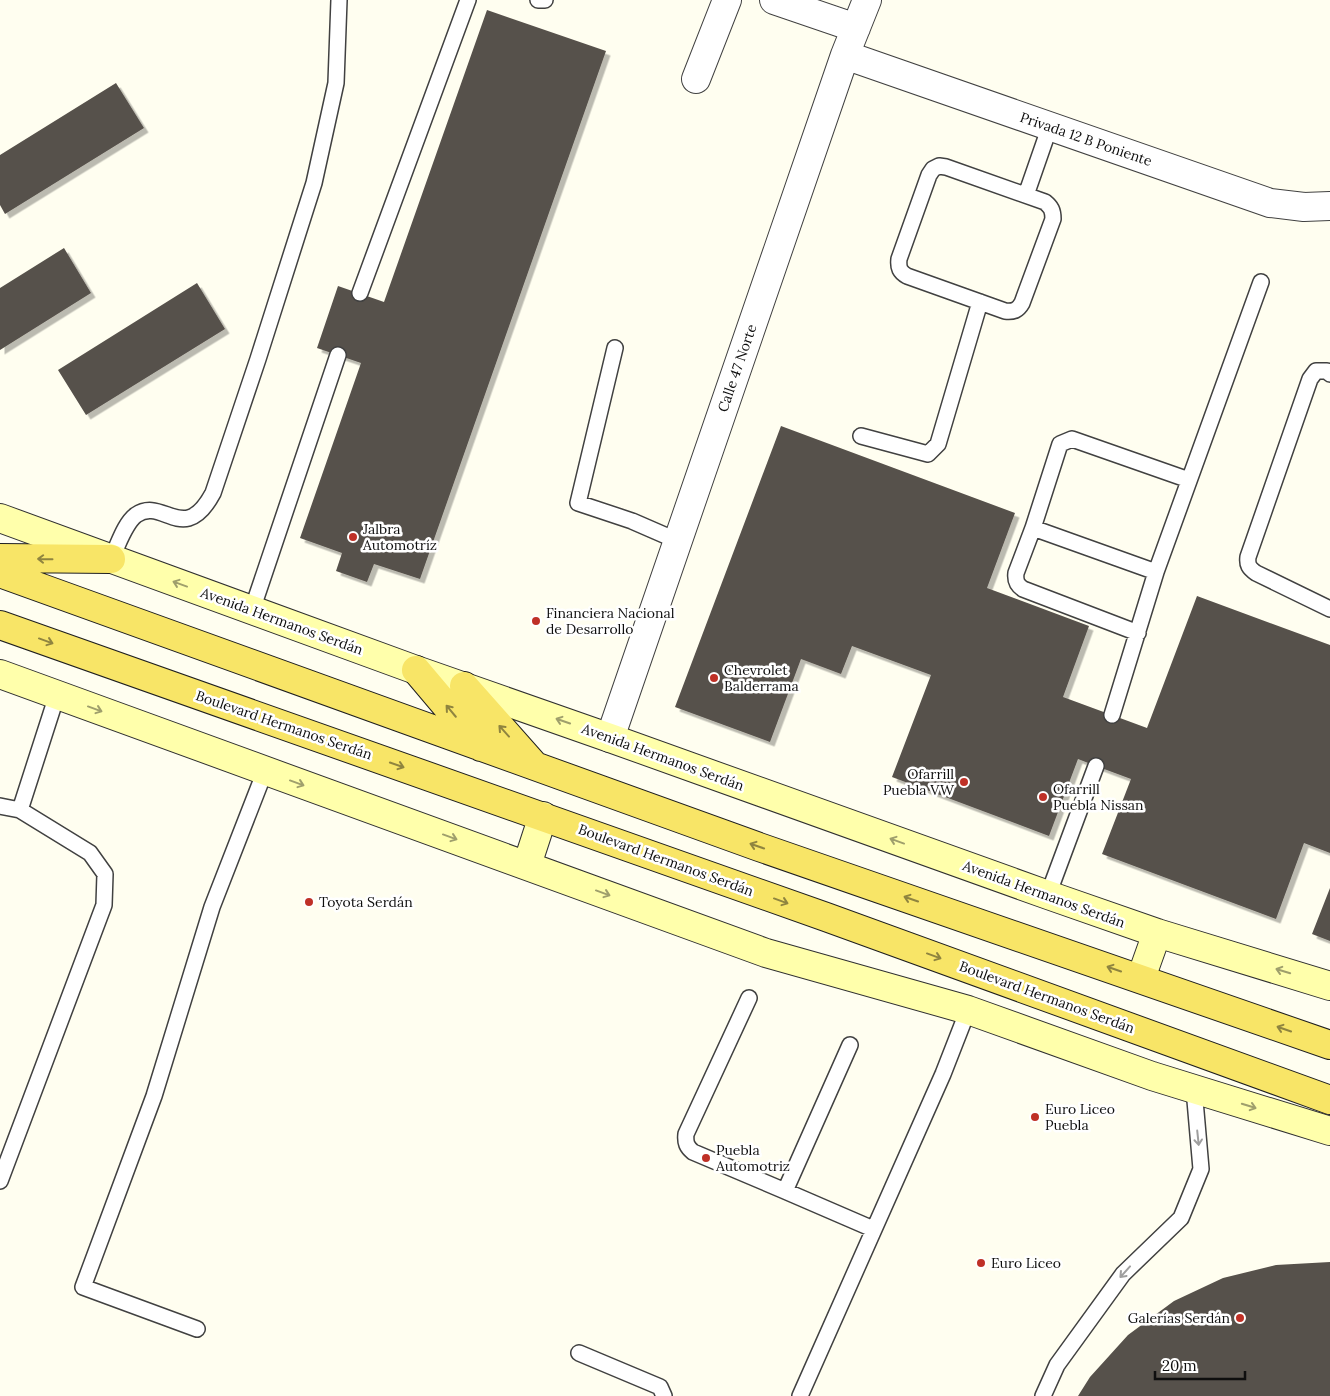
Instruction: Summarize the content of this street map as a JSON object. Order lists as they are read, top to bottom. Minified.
{"streets":{"main road":["Avenida Hermanos Serdán","Boulevard Hermanos Serdán"],"street":["Privada 12 B Poniente","Calle 47 Norte"]},"crossings":[["Privada 12 B Poniente","Calle 47 Norte"],["Calle 47 Norte","Avenida Hermanos Serdán"]],"places":["Jalbra Automotríz","Financiera Nacional de Desarrollo","Chevrolet Balderrama","Ofarrill Puebla VW","Ofarrill Puebla Nissan","Toyota Serdán","Euro Liceo Puebla","Puebla Automotriz","Euro Liceo","Galerías Serdán"],"scale_bar":"20 m"}
